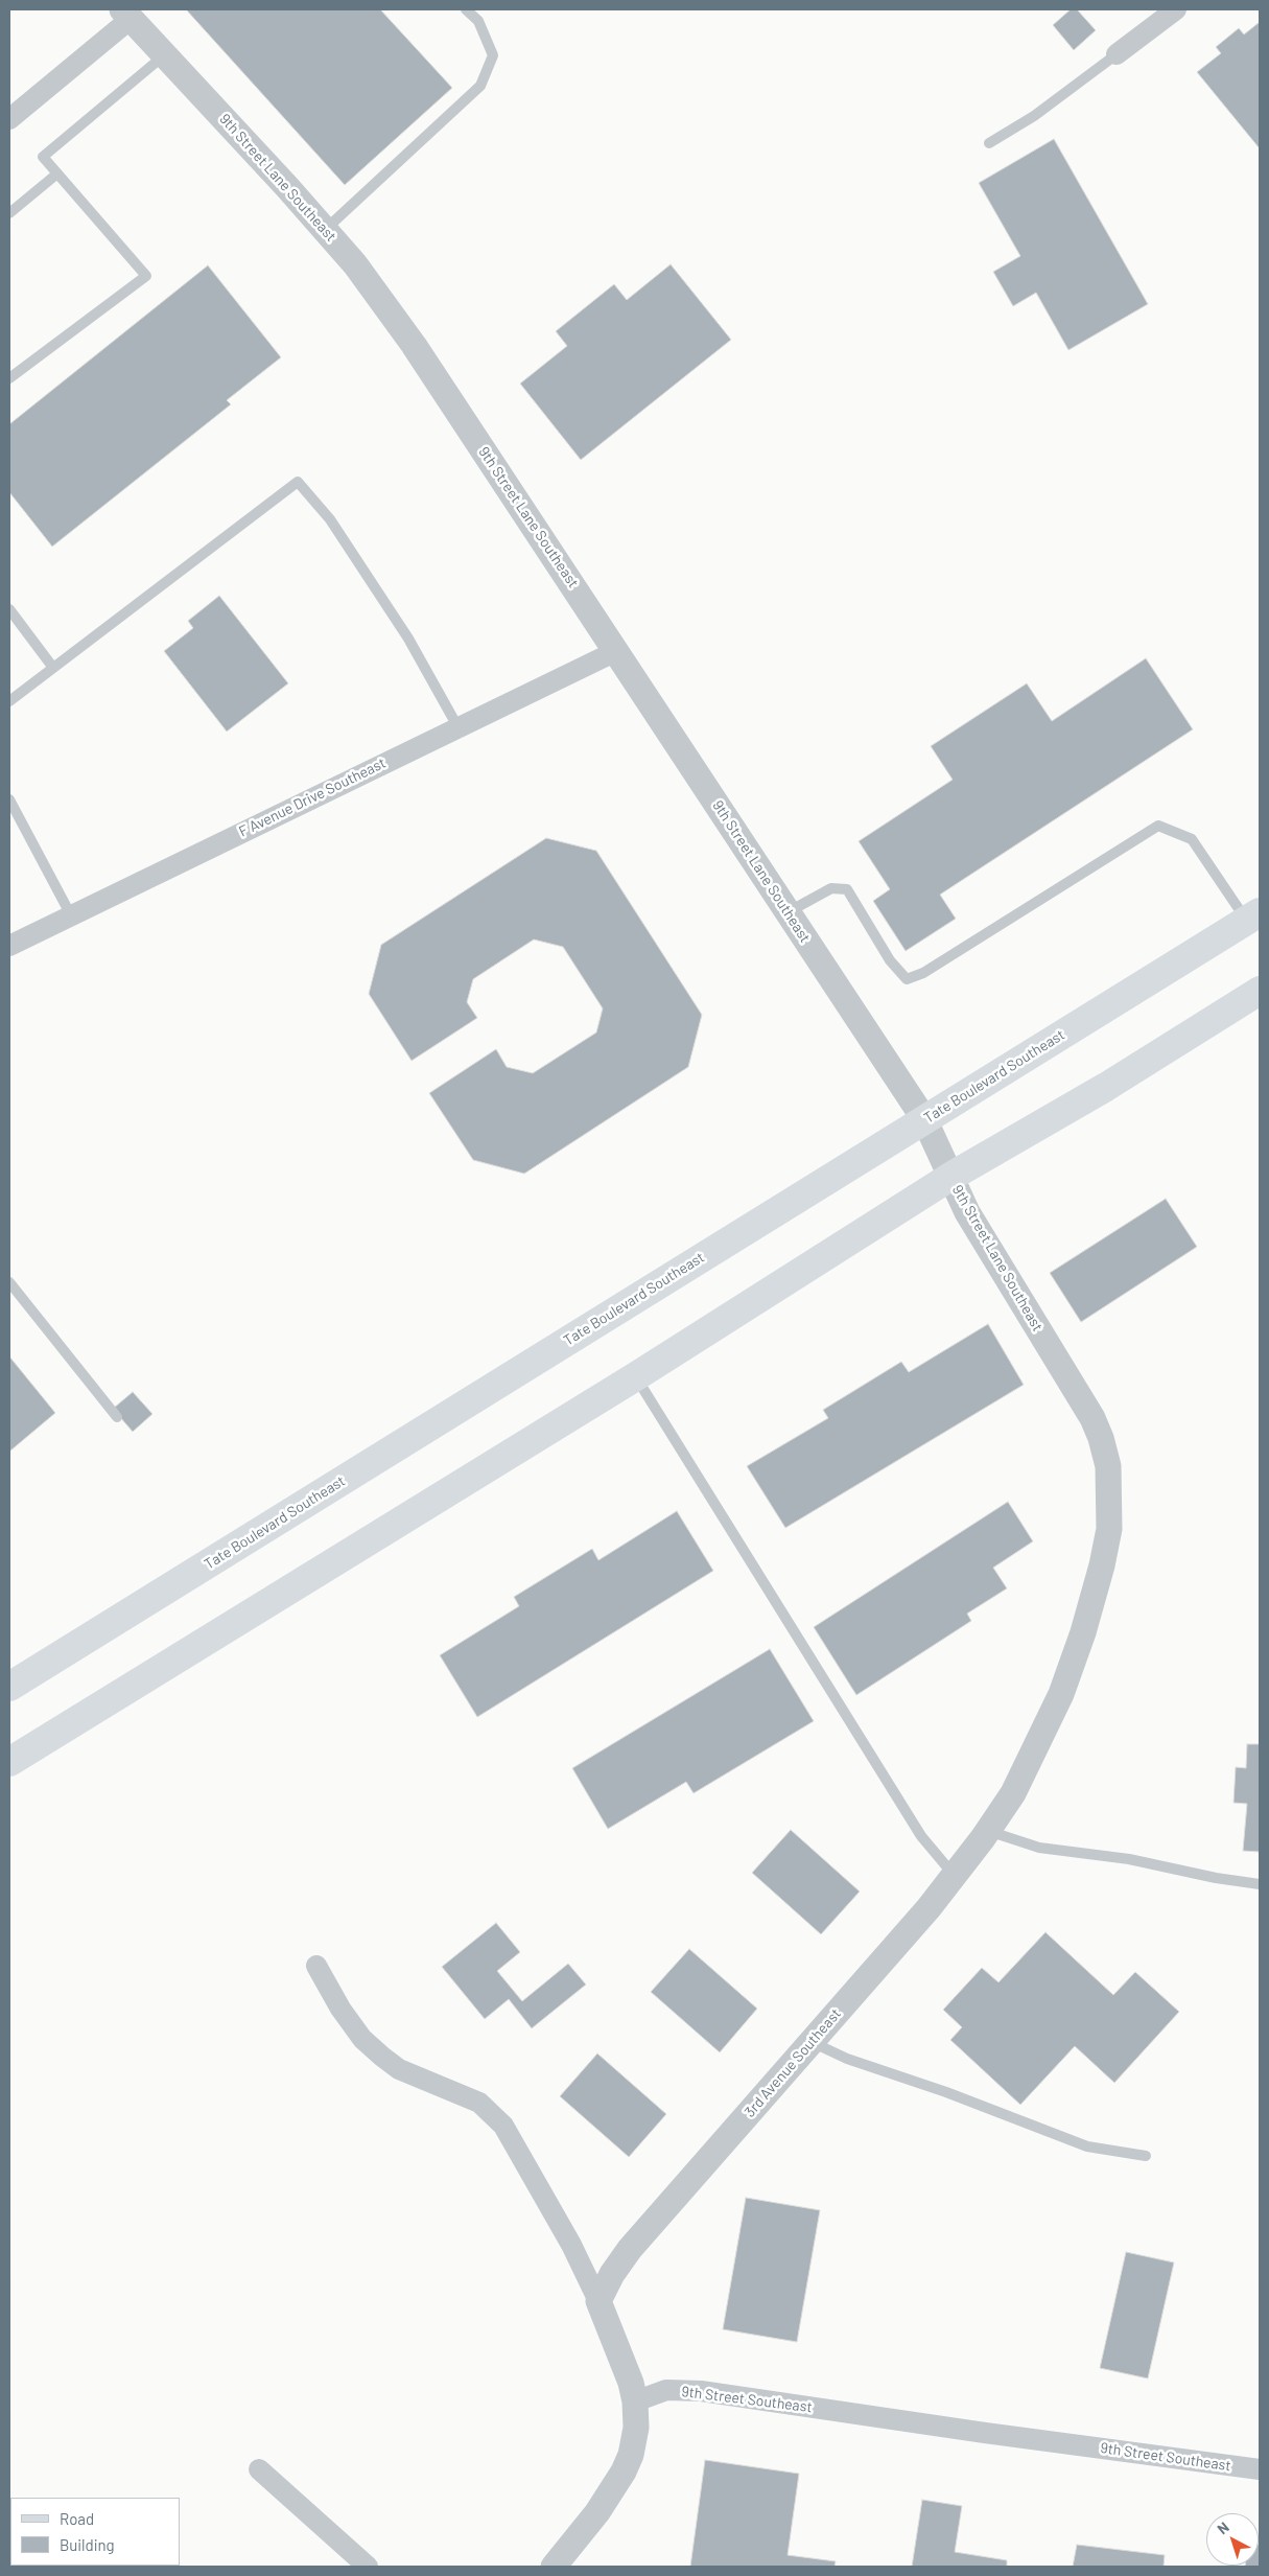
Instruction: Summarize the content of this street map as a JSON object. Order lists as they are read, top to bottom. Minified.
{"streets":{"main road":["Tate Boulevard Southeast"],"street":["9th Street Lane Southeast","F Avenue Drive Southeast","3rd Avenue Southeast","9th Street Southeast"]},"crossings":[["9th Street Lane Southeast","F Avenue Drive Southeast"],["9th Street Lane Southeast","Tate Boulevard Southeast"],["9th Street Lane Southeast","3rd Avenue Southeast"]],"legend":["Road","Building"],"north":"top left"}
